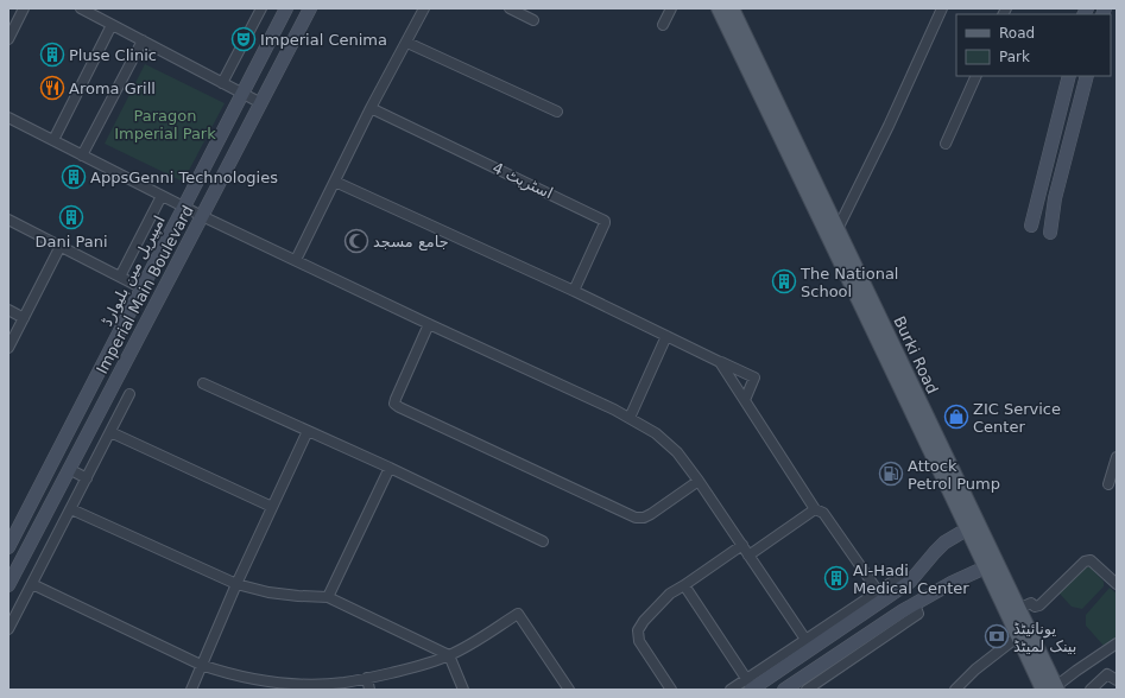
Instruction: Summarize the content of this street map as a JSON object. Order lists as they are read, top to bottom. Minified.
{"streets":{"main road":["Burki Road"],"street":["اسٹریٹ 4","امپیریل مین بلیوارڈ","Imperial Main Boulevard"]},"parks":["Paragon Imperial Park"],"places":{"theatre":["Imperial Cenima"],"building":["Pluse Clinic","AppsGenni Technologies","Dani Pani","The National School","Al-Hadi Medical Center"],"restaurant":["Aroma Grill"],"mosque":["جامع مسجد"],"shop":["ZIC Service Center"],"fuel station":["Attock Petrol Pump"],"bank":["یونائیٹڈ بینک لمیٹڈ"]},"legend":["Road","Park"]}
